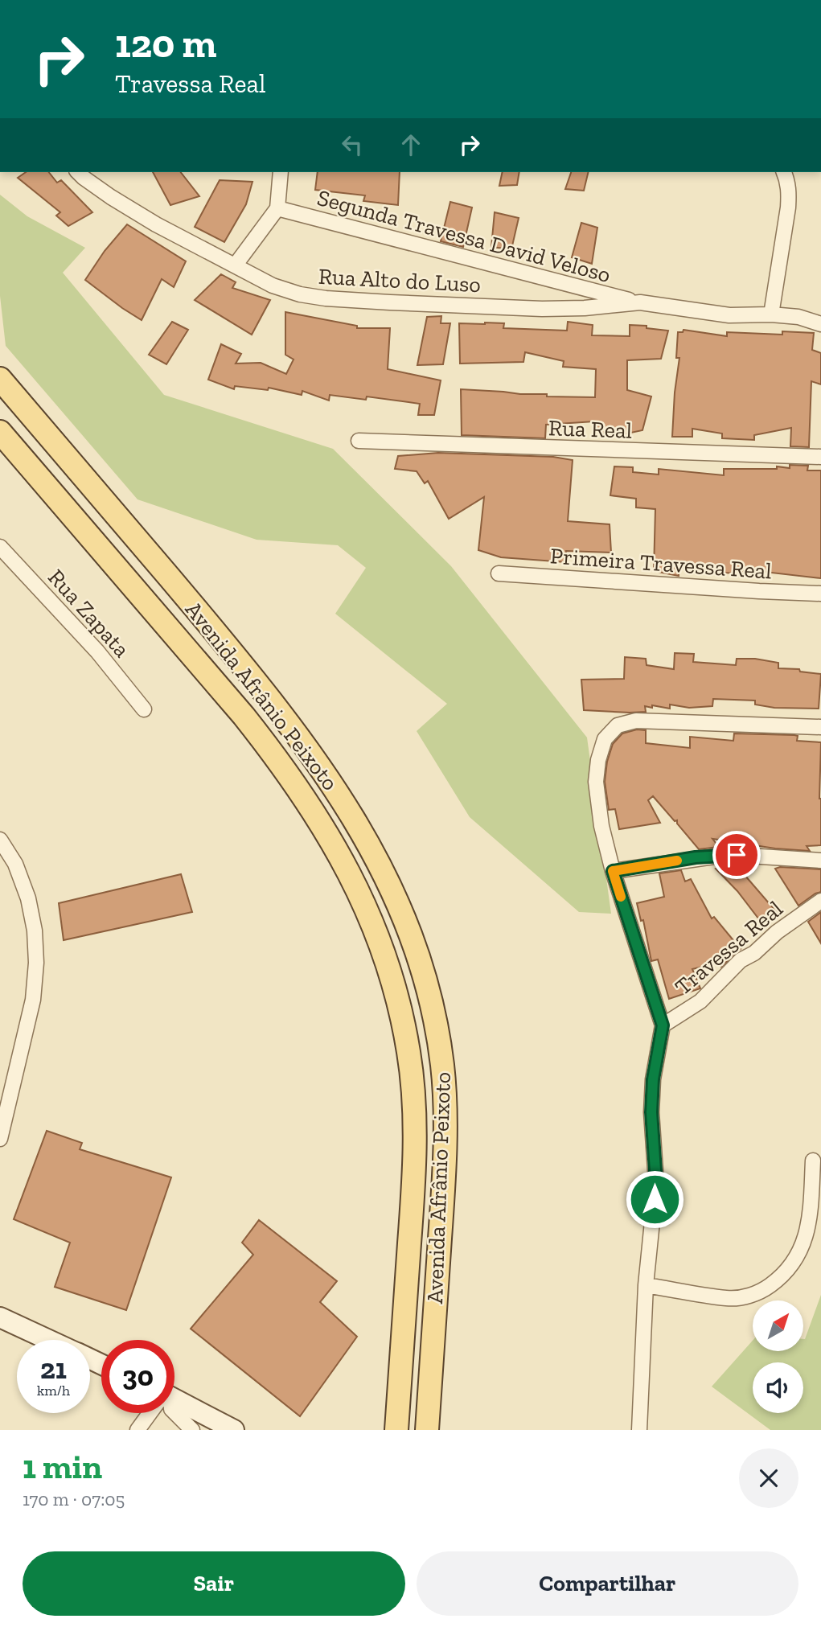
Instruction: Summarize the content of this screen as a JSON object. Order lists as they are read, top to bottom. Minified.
{"streets":{"main road":["Avenida Afrânio Peixoto"],"street":["Segunda Travessa David Veloso","Rua Alto do Luso","Rua Real","Primeira Travessa Real","Rua Zapata","Travessa Real"]},"crossings":[["Segunda Travessa David Veloso","Rua Alto do Luso"]],"north":"top right","page":{"turn":["120 m","Travessa Real"],"speed":"21 km/h","limit":"30","heading":["1 min","170 m · 07:05"],"buttons":["Sair","Compartilhar"]}}
